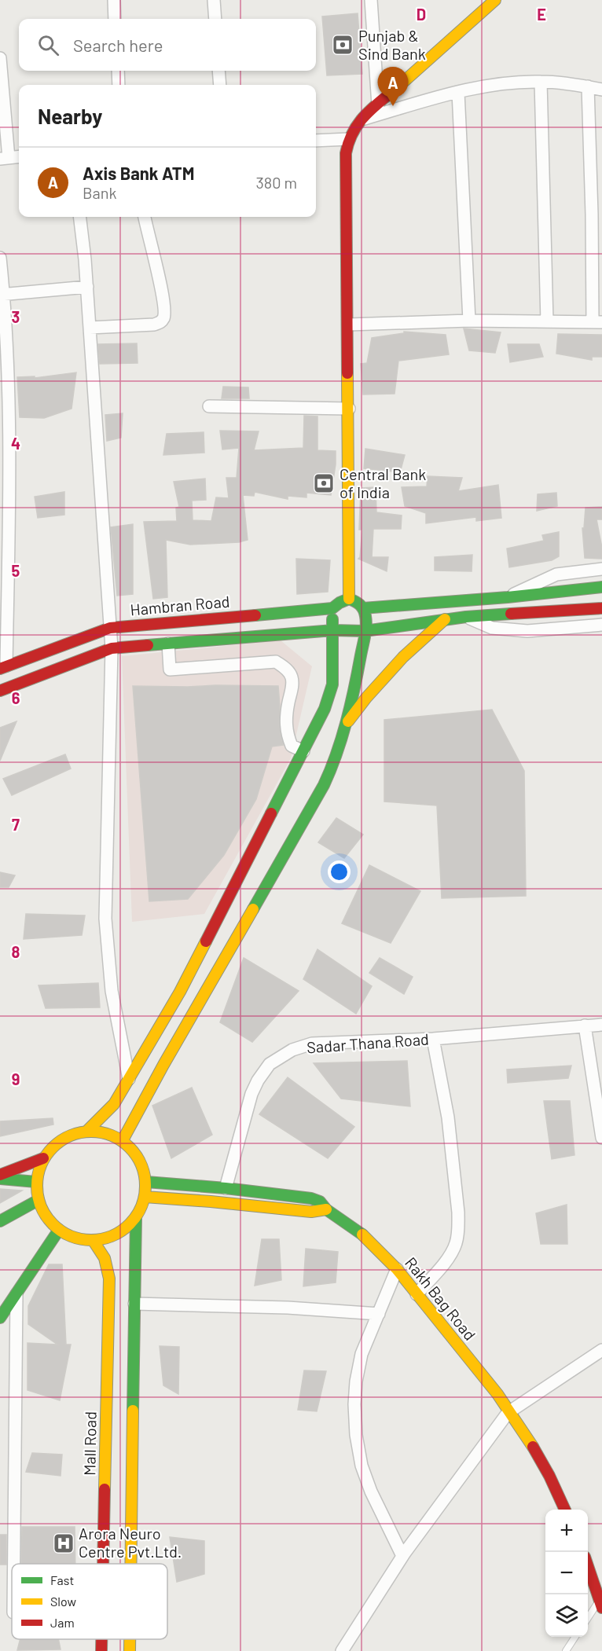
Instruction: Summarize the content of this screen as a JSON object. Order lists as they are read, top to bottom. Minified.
{"streets":{"main road":["Hambran Road","Rakh Bag Road","Mall Road"],"street":["Sadar Thana Road"]},"crossings":[["Sadar Thana Road","Rakh Bag Road"],["Rakh Bag Road","Mall Road"]],"places":{"bank":["Punjab & Sind Bank","Central Bank of India"],"hospital":["Arora Neuro Centre Pvt.Ltd."]},"legend":["Fast","Slow","Jam"],"page":{"search":"Search here","pins":"A","heading":"Nearby","list":[{"mark":"A","name":"Axis Bank ATM","note":"Bank","value":"380 m"}],"map_buttons":["+","−"]},"grid":{"columns":["D","E"],"rows":["3","4","5","6","7","8","9"]}}
